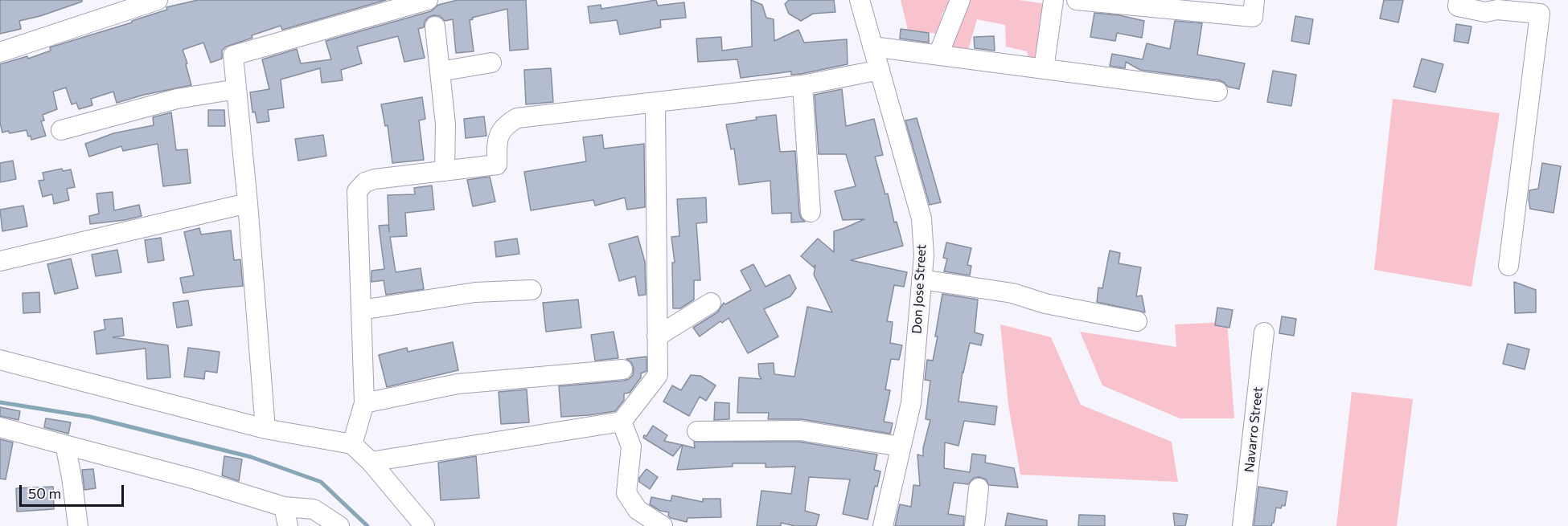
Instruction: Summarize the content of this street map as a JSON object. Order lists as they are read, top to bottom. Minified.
{"streets":{"street":["Don Jose Street","Navarro Street"]},"scale_bar":"50 m"}
